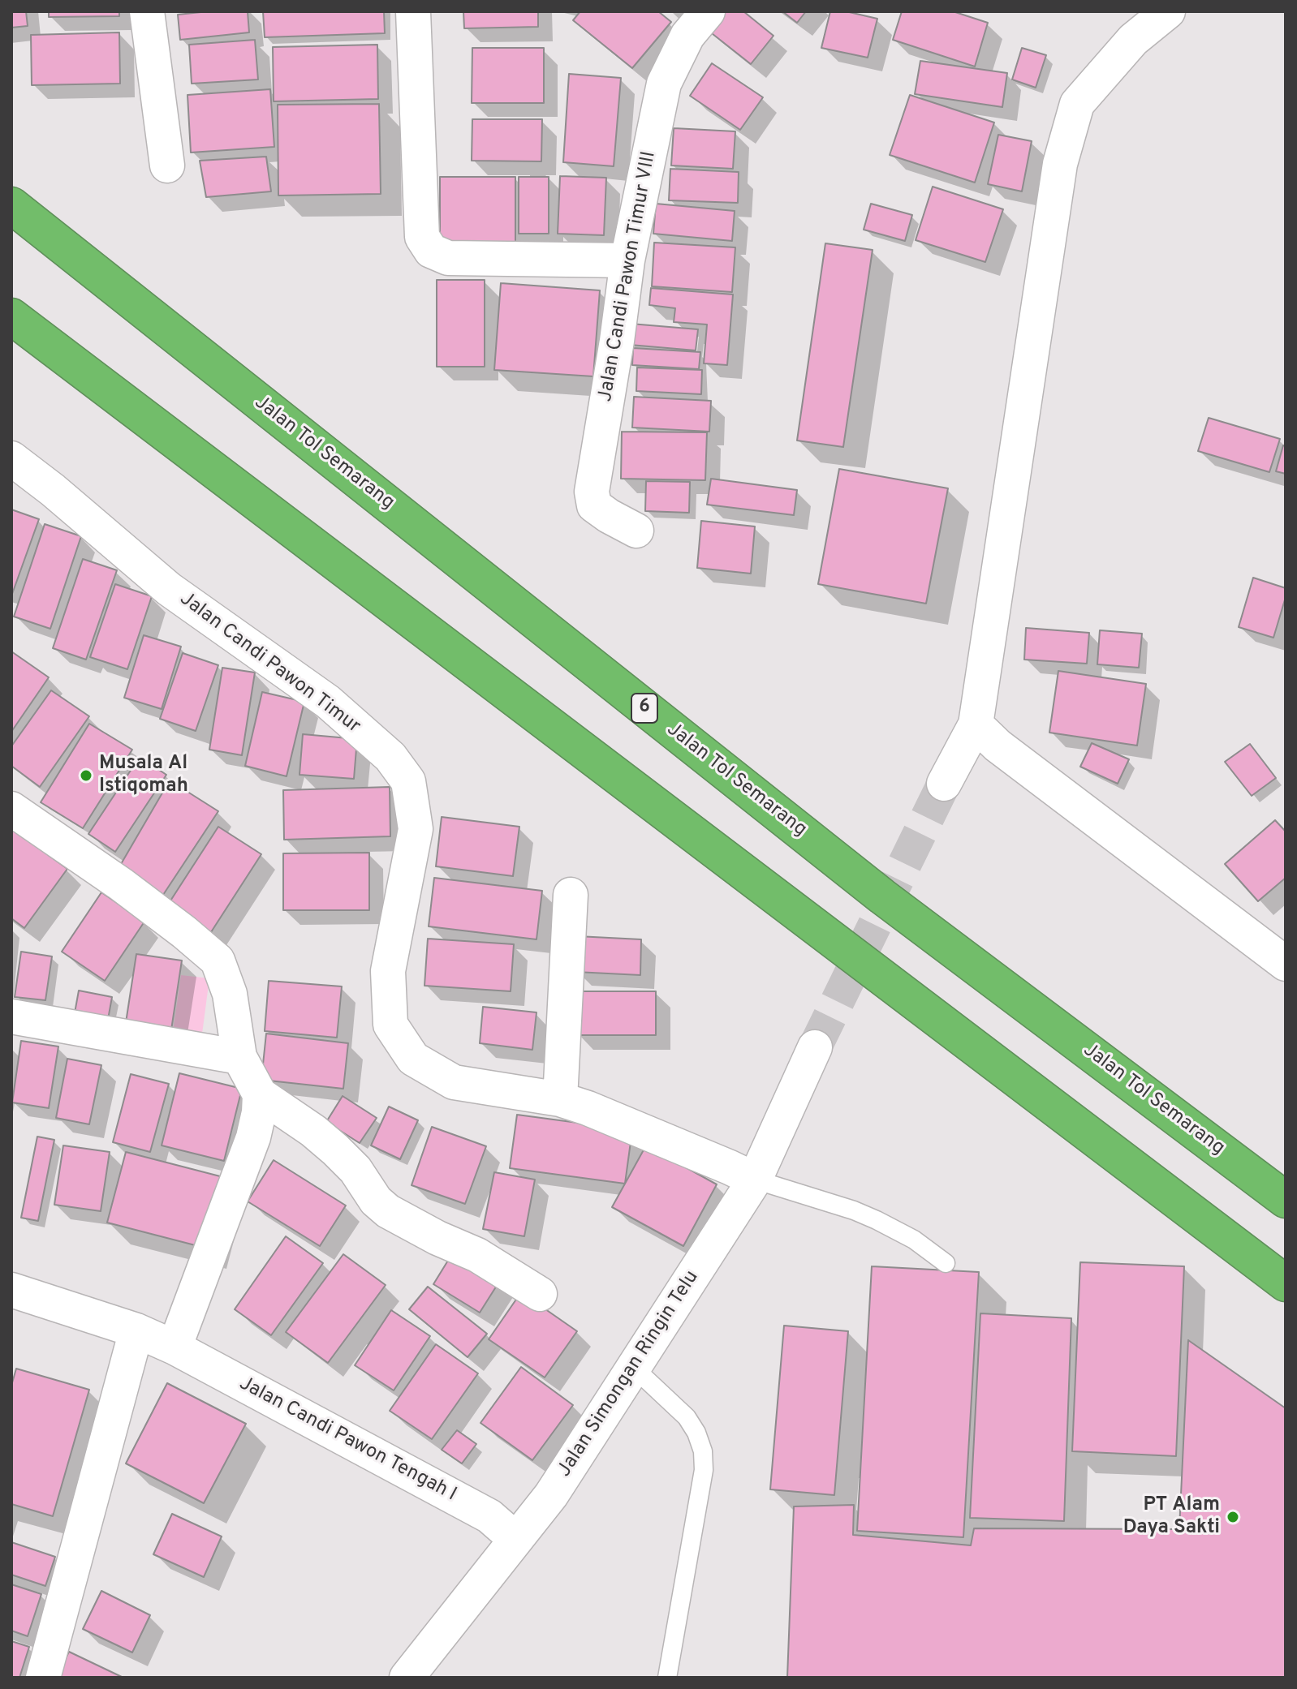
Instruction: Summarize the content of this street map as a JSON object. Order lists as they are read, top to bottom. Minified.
{"streets":{"highway":["Jalan Tol Semarang","6"],"street":["Jalan Candi Pawon Timur VIII","Jalan Candi Pawon Timur","Jalan Simongan Ringin Telu","Jalan Candi Pawon Tengah I"]},"crossings":[["Jalan Candi Pawon Timur","Jalan Simongan Ringin Telu"],["Jalan Simongan Ringin Telu","Jalan Candi Pawon Tengah I"]],"places":["Musala Al Istiqomah","PT Alam Daya Sakti"]}
